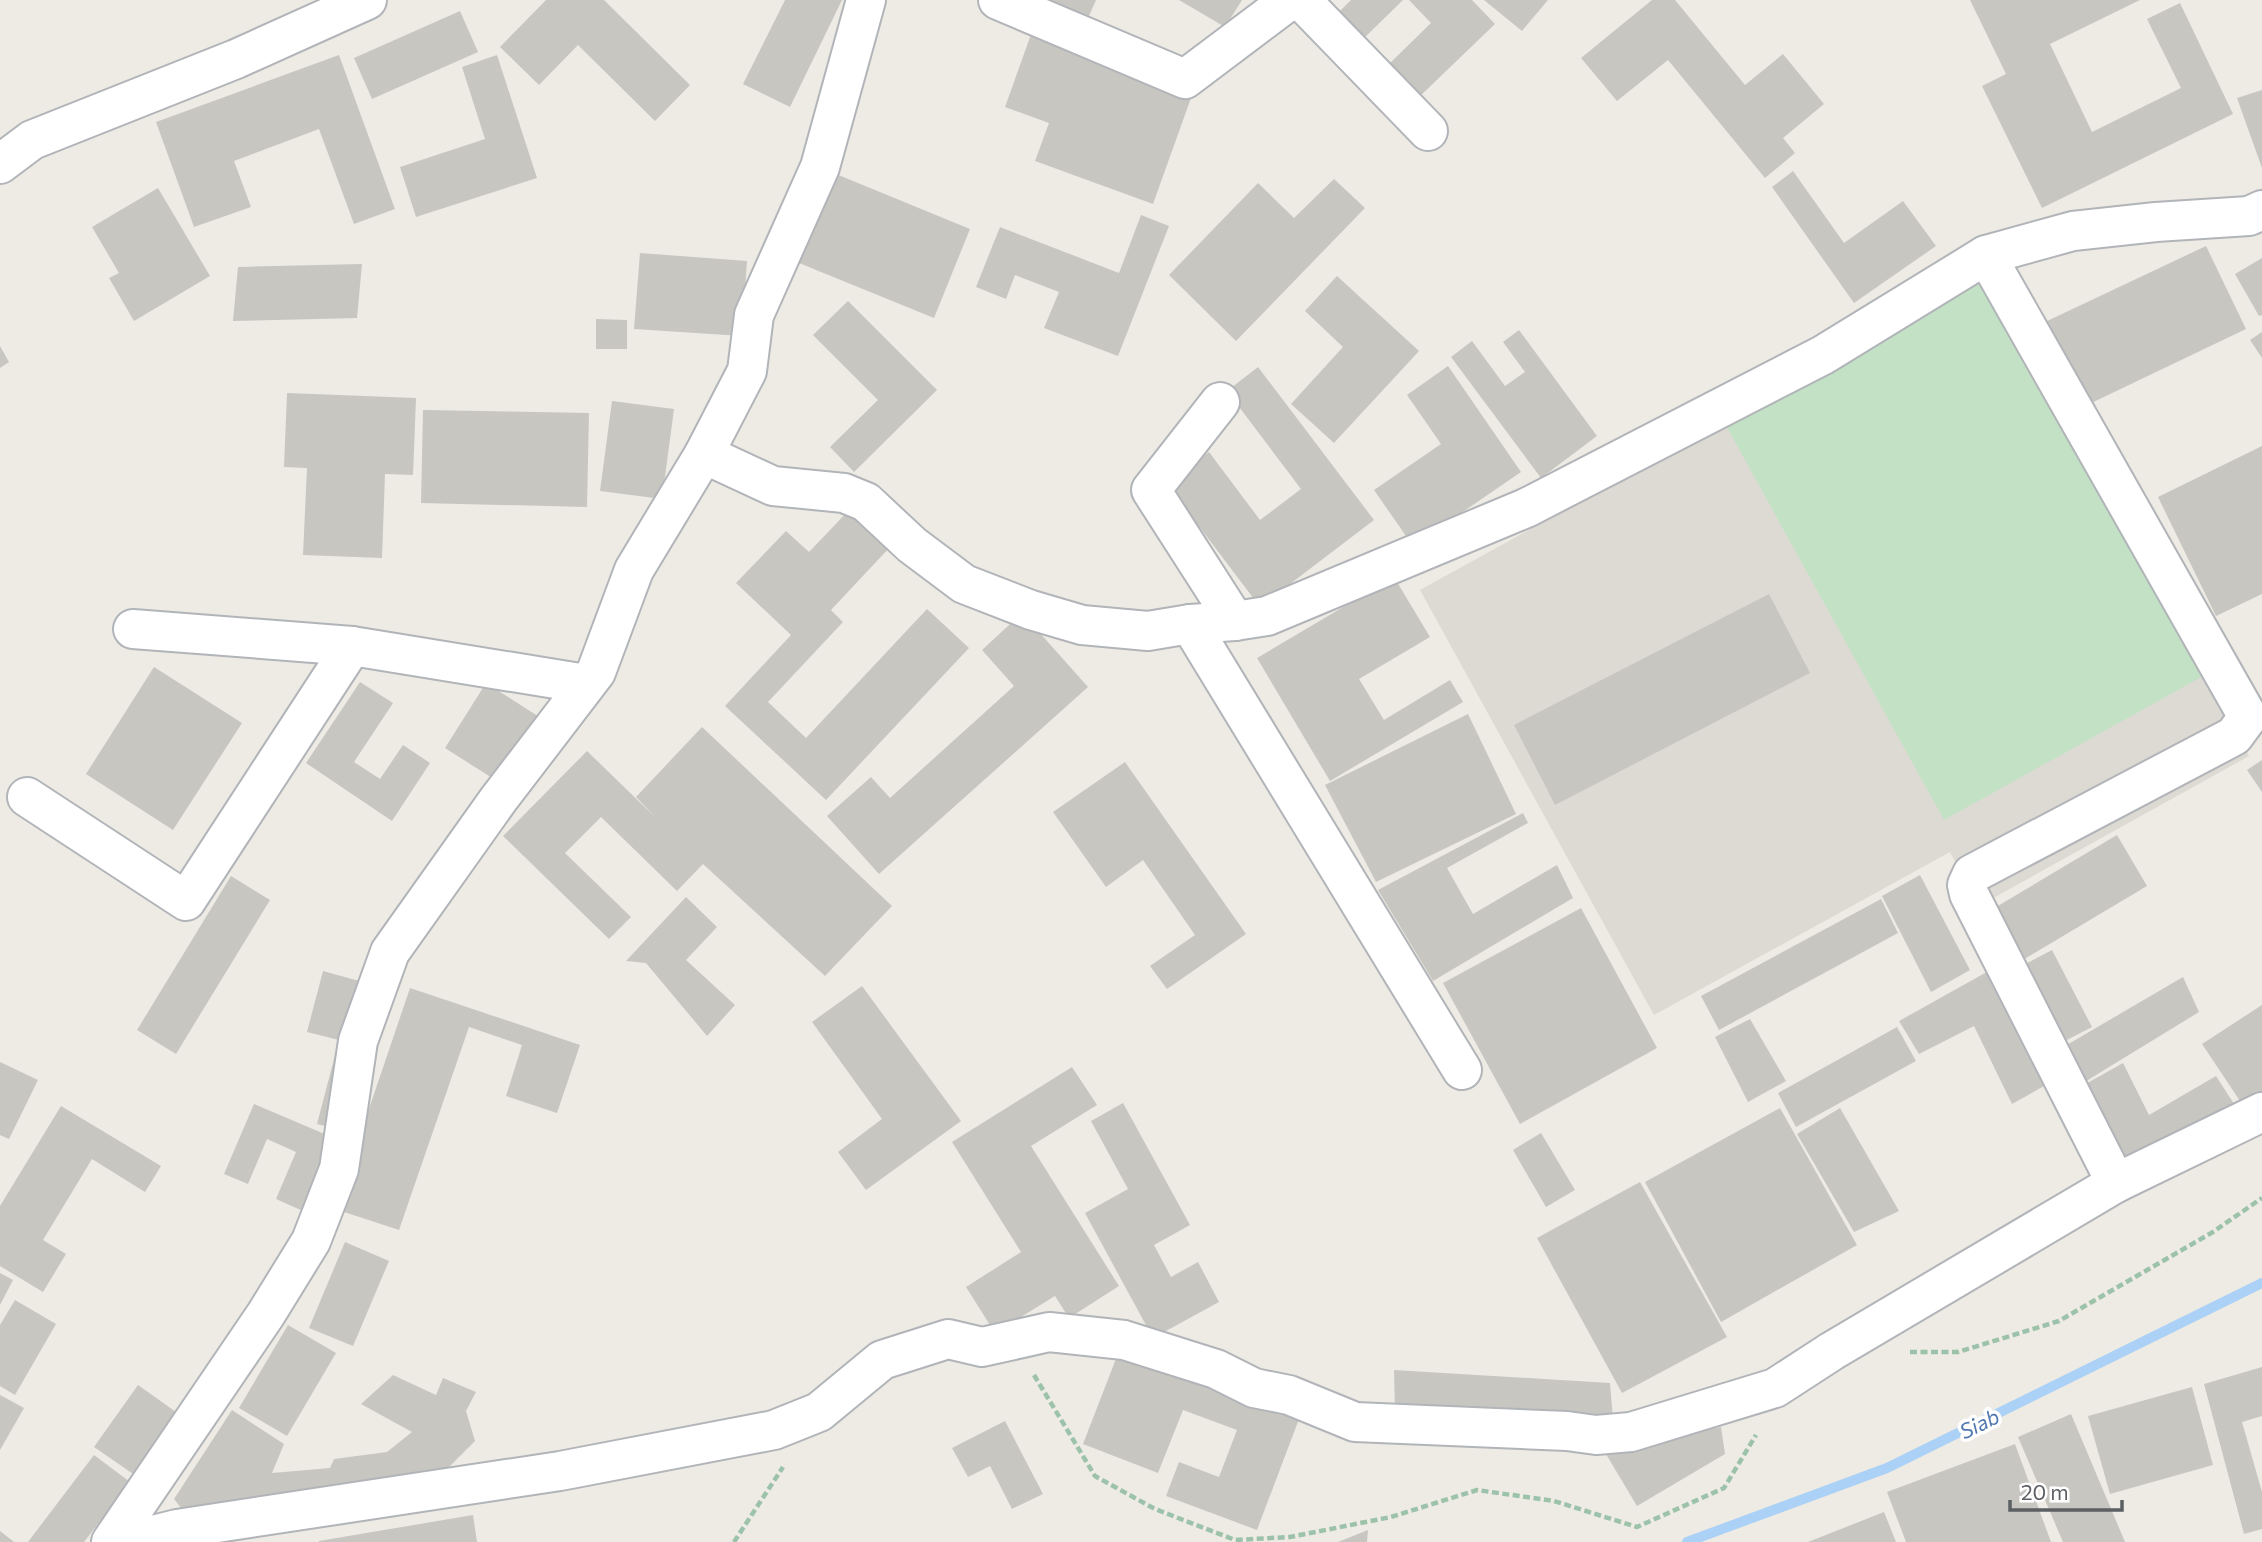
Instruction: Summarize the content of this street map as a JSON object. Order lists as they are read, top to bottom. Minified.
{"water":["Siab"],"scale_bar":"20 m"}
